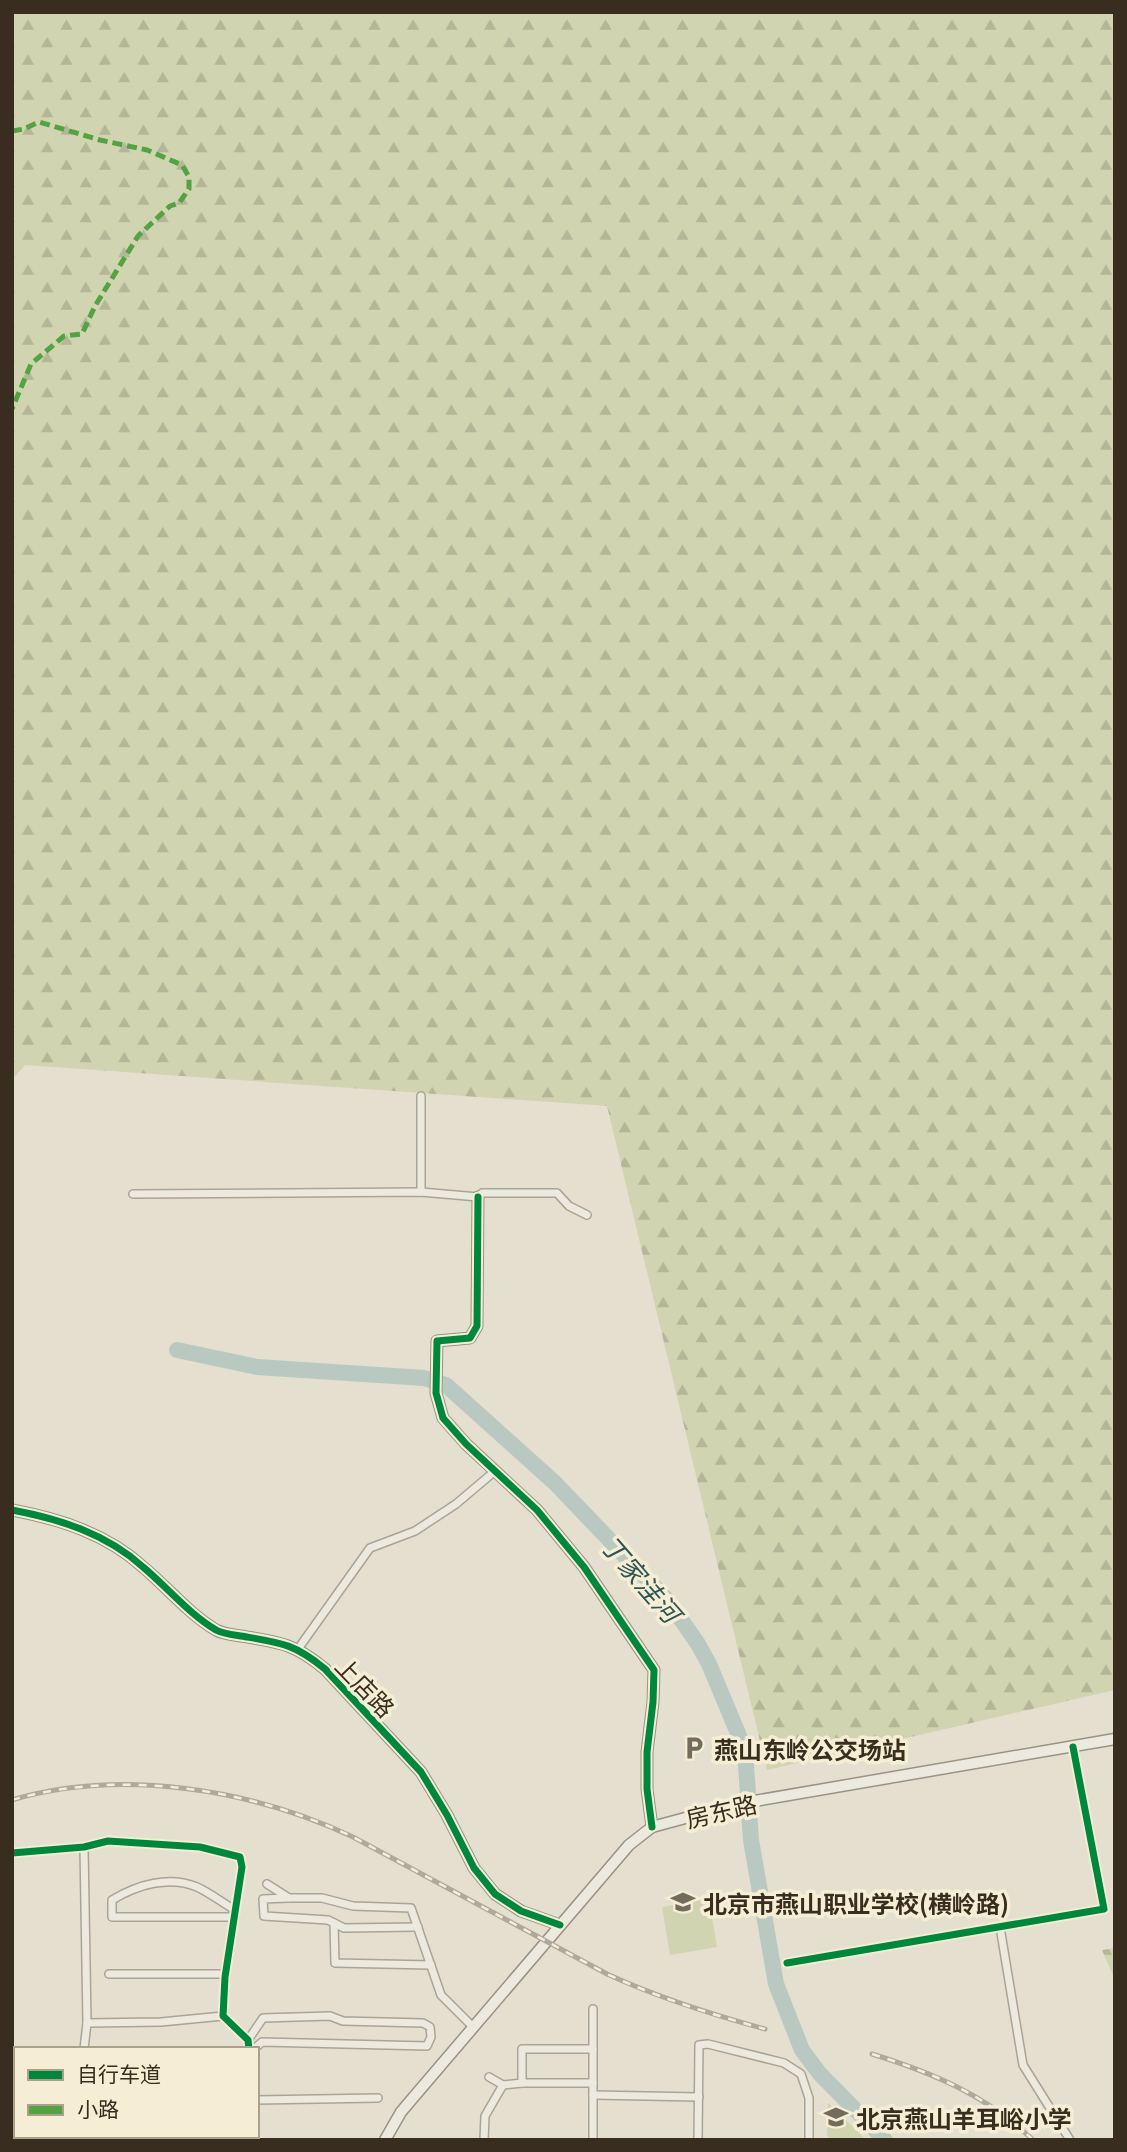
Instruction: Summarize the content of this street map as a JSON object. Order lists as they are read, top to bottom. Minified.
{"streets":{"street":["上店路","房东路"]},"crossings":[["上店路","房东路"]],"water":["丁家洼河"],"places":{"parking":["燕山东岭公交场站"],"school or university":["北京市燕山职业学校(横岭路)","北京燕山羊耳峪小学"]},"legend":["自行车道","小路"]}
